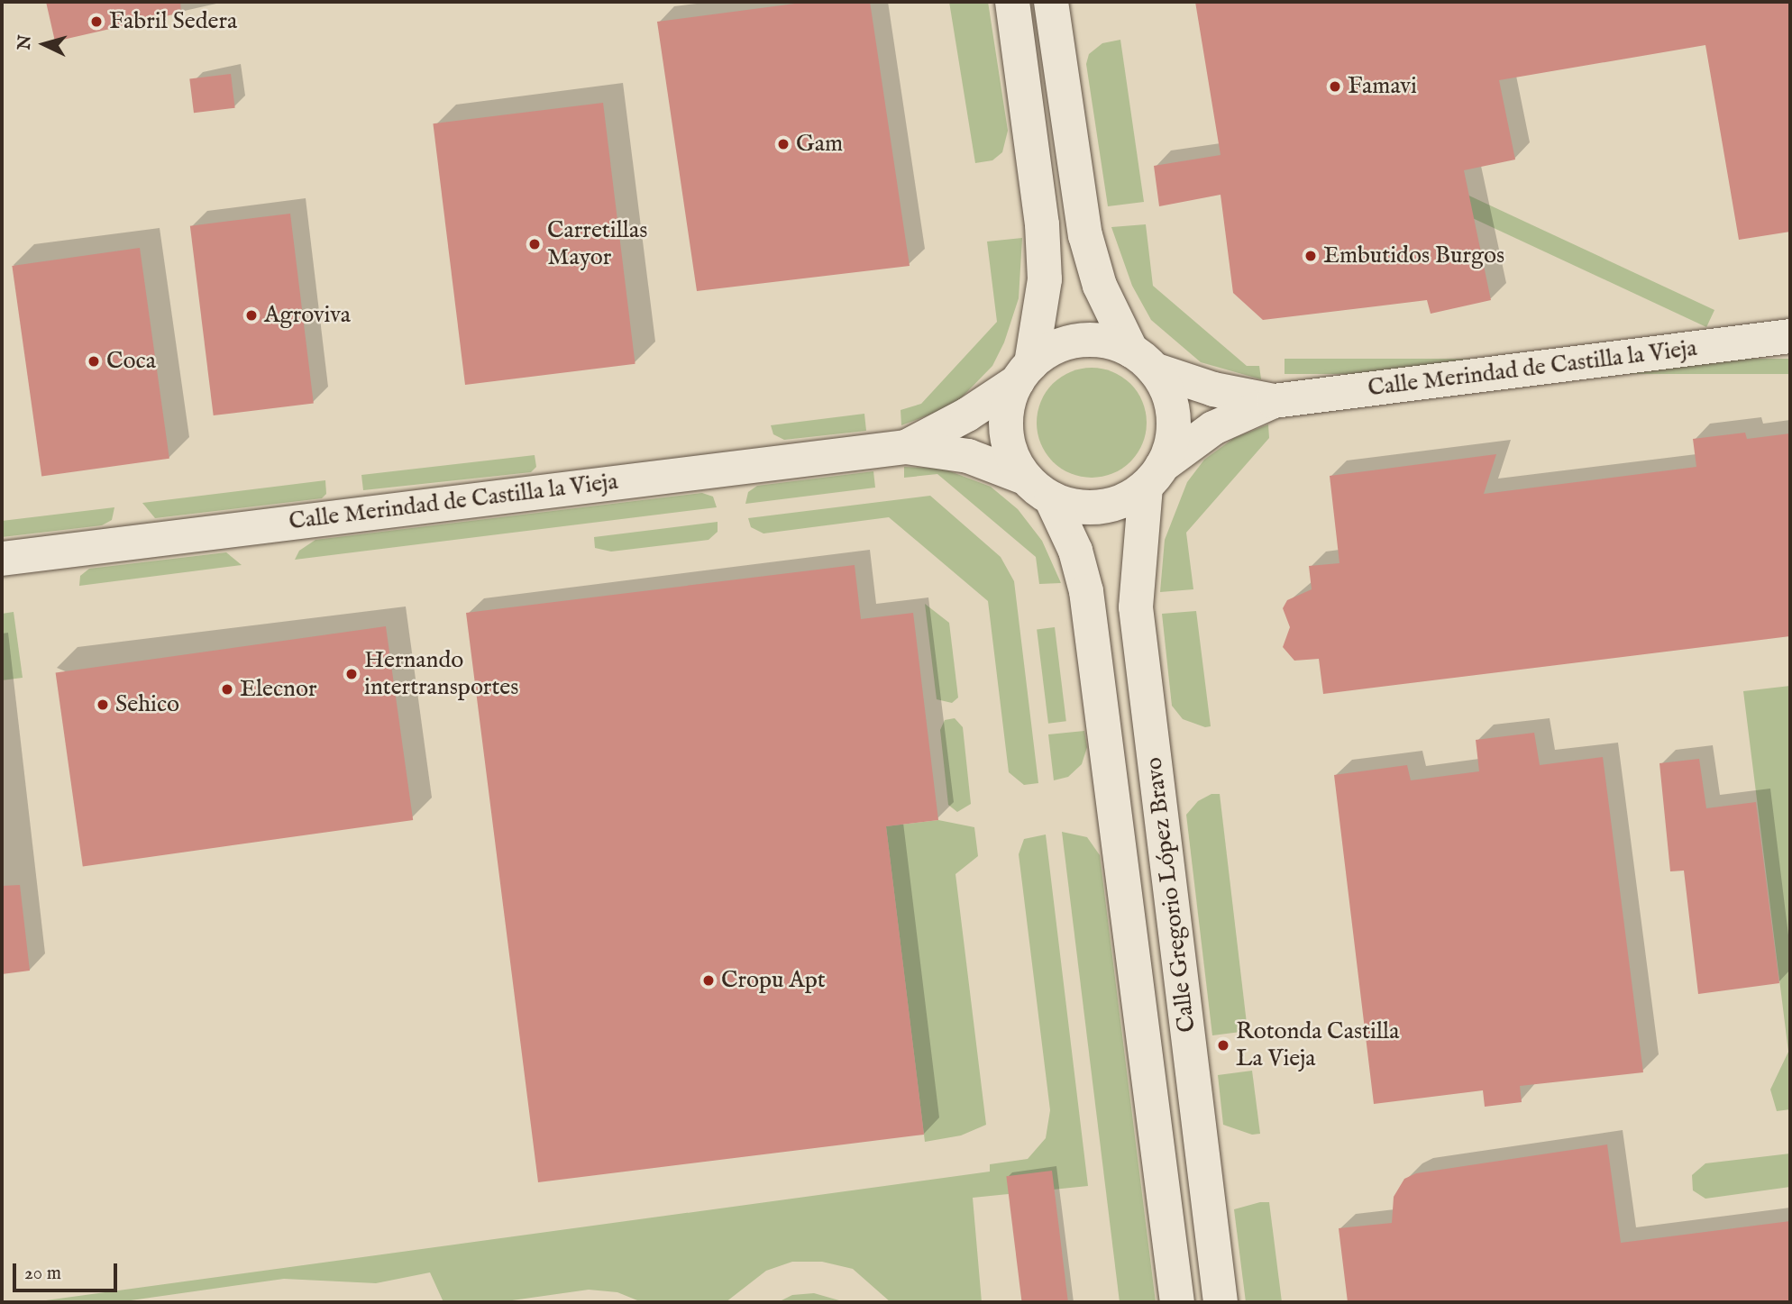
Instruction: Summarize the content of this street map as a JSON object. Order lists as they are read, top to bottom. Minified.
{"streets":{"main road":["Calle Merindad de Castilla la Vieja","Calle Gregorio López Bravo"]},"crossings":[["Calle Merindad de Castilla la Vieja","Calle Gregorio López Bravo"]],"places":["Fabril Sedera","Famavi","Gam","Carretillas Mayor","Embutidos Burgos","Agroviva","Coca","Hernando intertransportes","Elecnor","Sehico","Cropu Apt","Rotonda Castilla La Vieja"],"scale_bar":"20 m","north":"left"}
